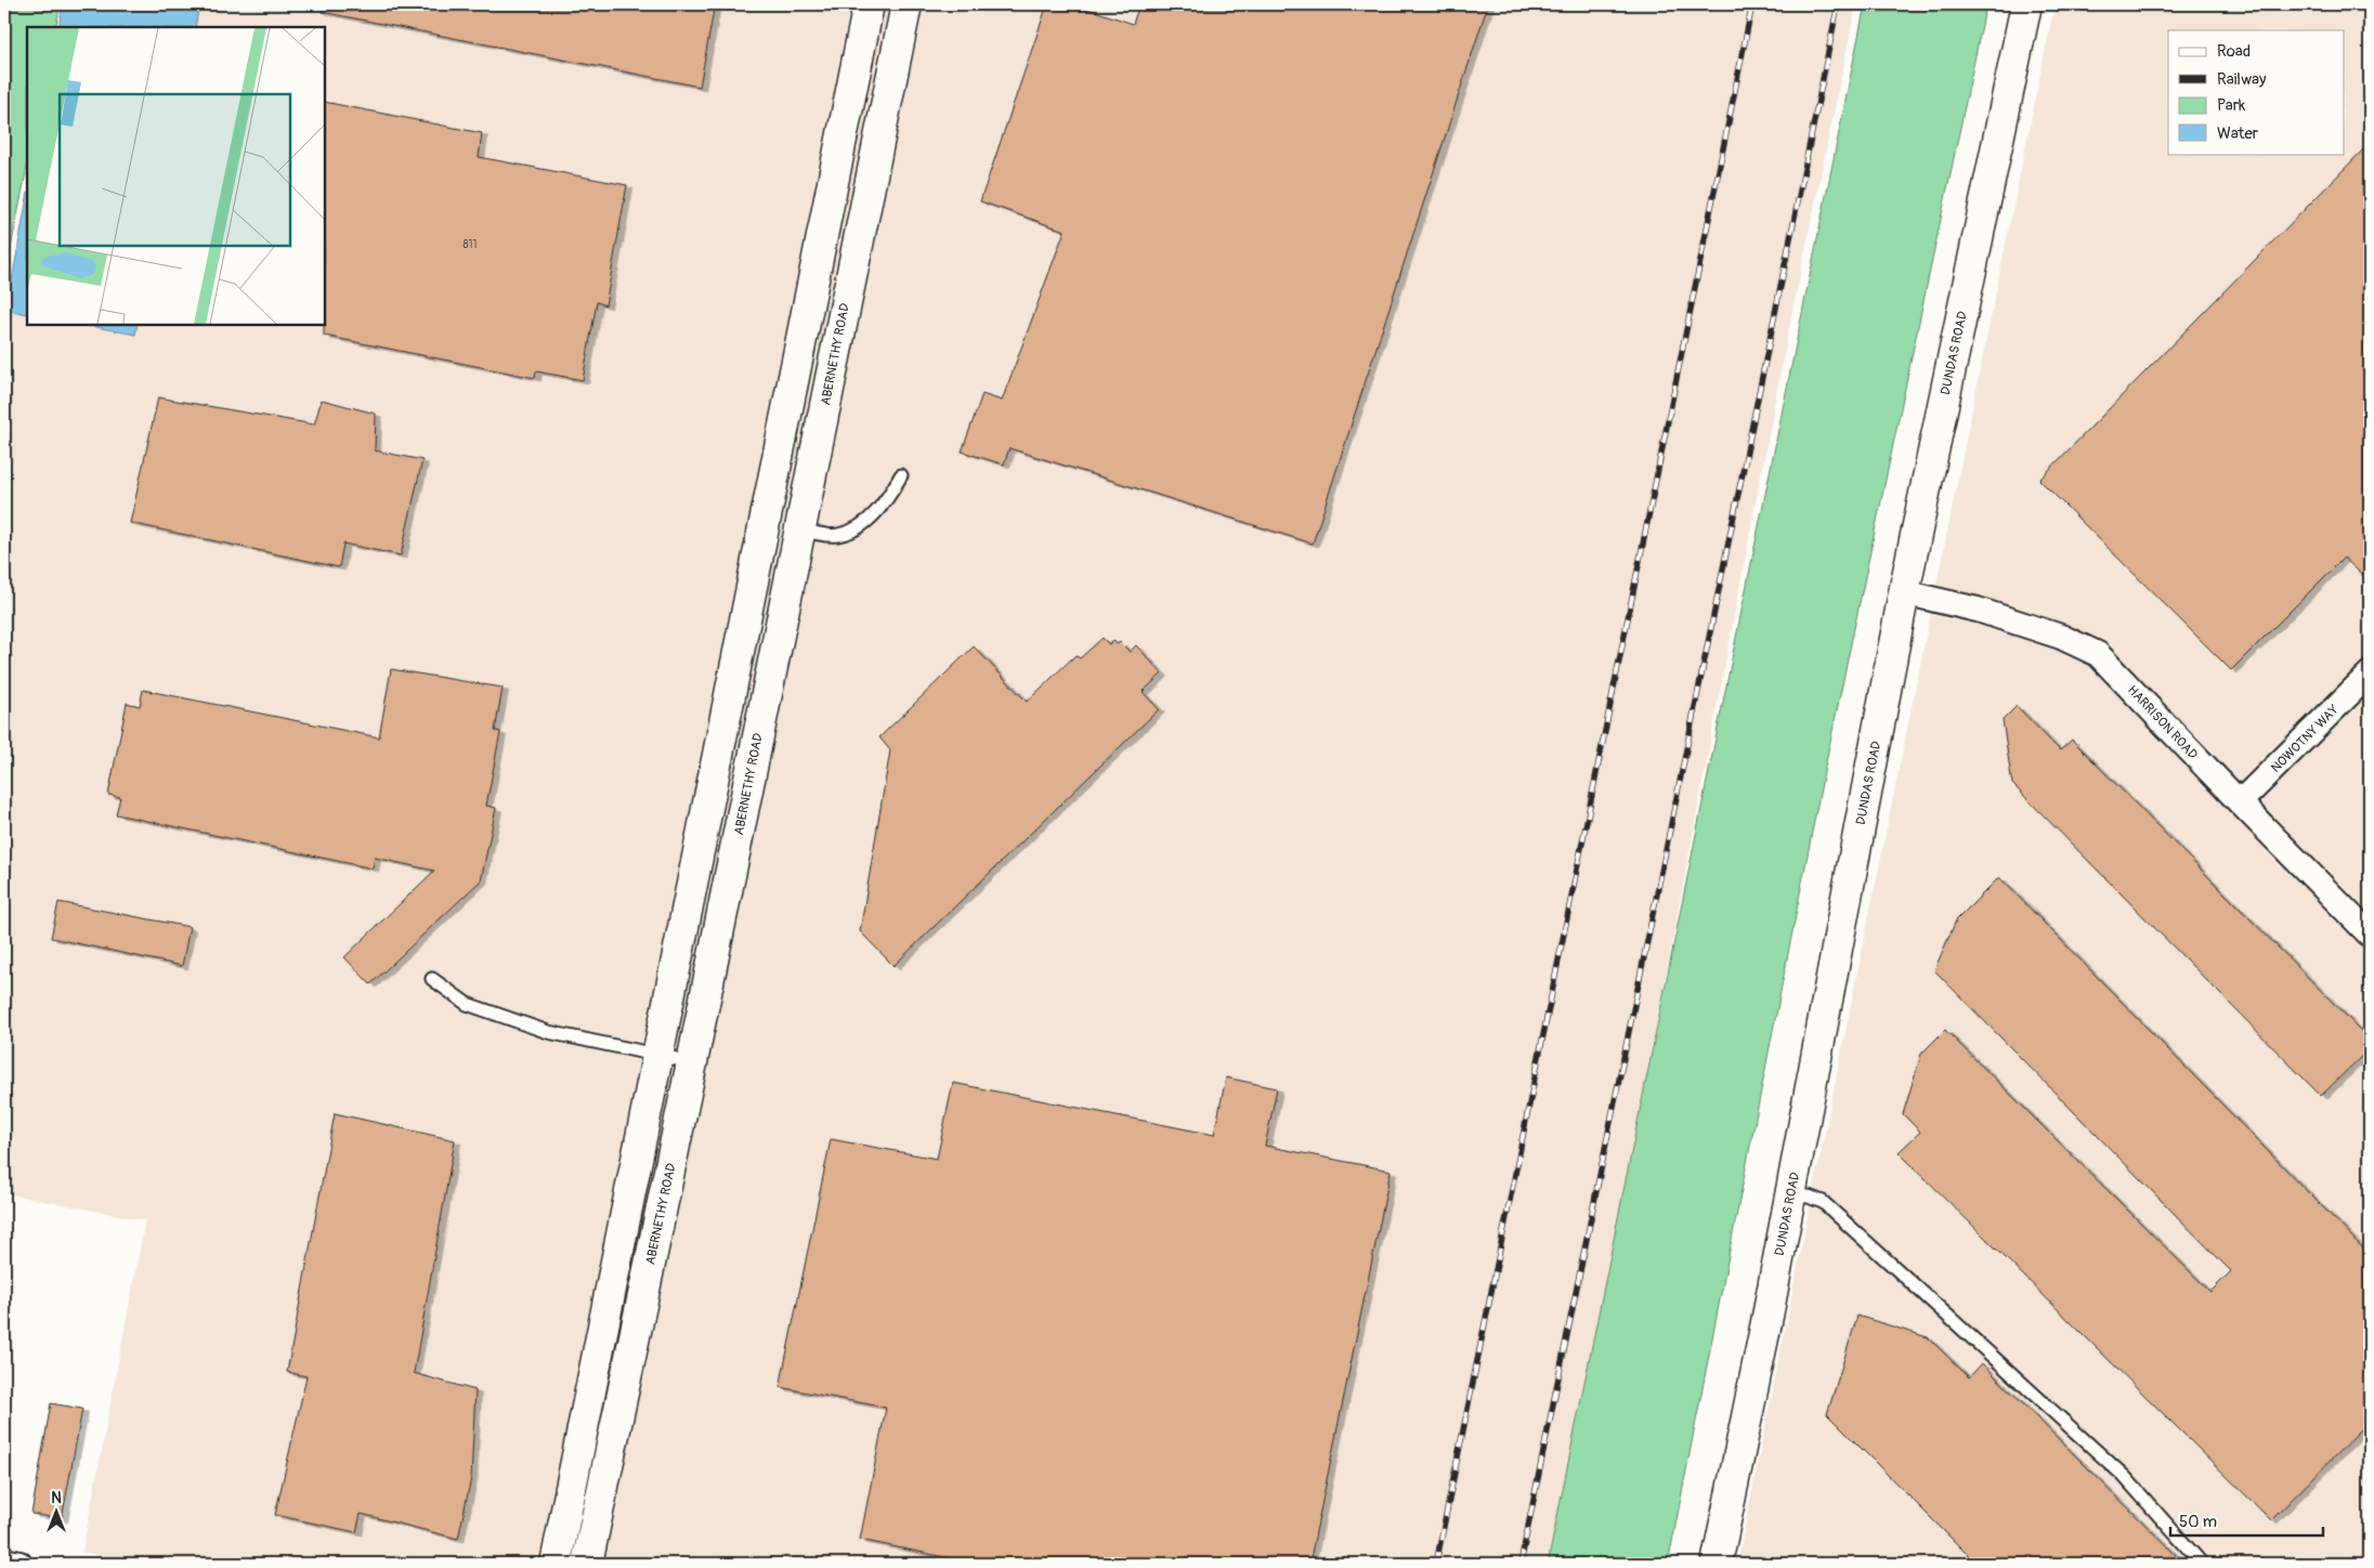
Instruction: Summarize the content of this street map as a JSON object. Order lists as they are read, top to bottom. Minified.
{"streets":{"main road":["DUNDAS ROAD","ABERNETHY ROAD"],"street":["HARRISON ROAD","NOWOTNY WAY"]},"crossings":[["DUNDAS ROAD","HARRISON ROAD"],["HARRISON ROAD","NOWOTNY WAY"]],"house_numbers":["811"],"legend":["Road","Railway","Park","Water"],"scale_bar":"50 m","north":"top"}
